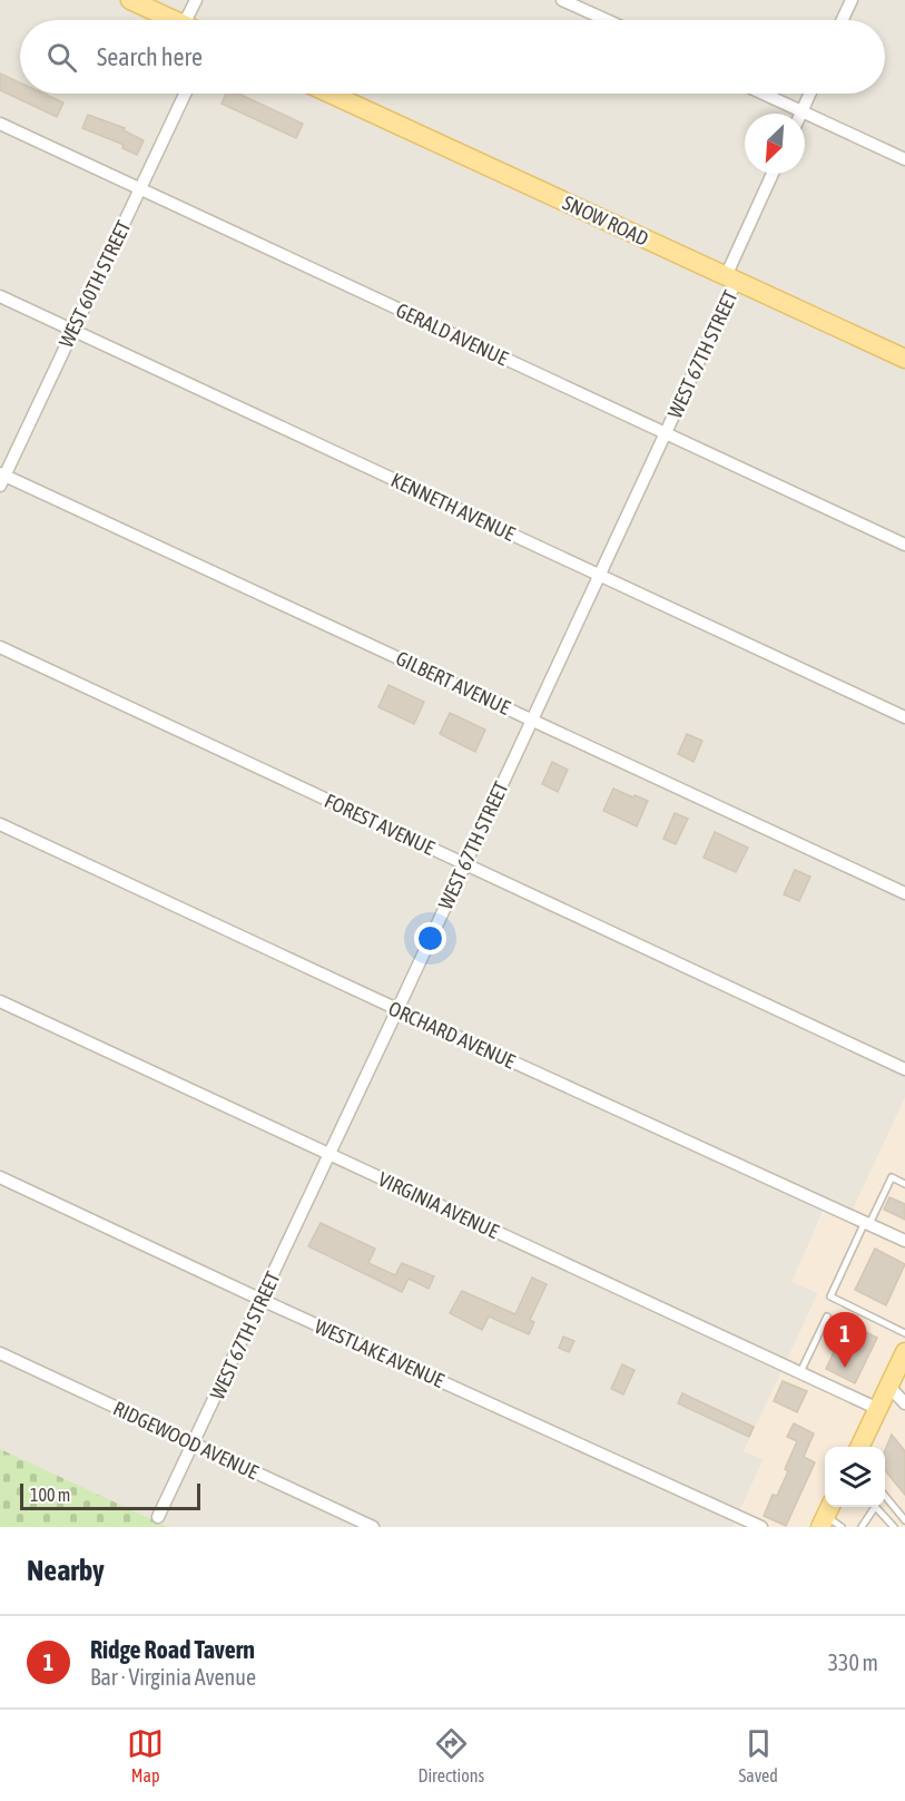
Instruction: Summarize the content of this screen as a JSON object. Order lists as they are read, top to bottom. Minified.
{"streets":{"main road":["SNOW ROAD"],"street":["WEST 60TH STREET","GERALD AVENUE","WEST 67TH STREET","KENNETH AVENUE","GILBERT AVENUE","FOREST AVENUE","ORCHARD AVENUE","VIRGINIA AVENUE","WESTLAKE AVENUE","RIDGEWOOD AVENUE"]},"crossings":[["SNOW ROAD","WEST 67TH STREET"],["WEST 60TH STREET","GERALD AVENUE"],["WEST 60TH STREET","KENNETH AVENUE"],["WEST 60TH STREET","GILBERT AVENUE"],["GERALD AVENUE","WEST 67TH STREET"],["WEST 67TH STREET","KENNETH AVENUE"],["WEST 67TH STREET","GILBERT AVENUE"],["WEST 67TH STREET","FOREST AVENUE"],["WEST 67TH STREET","ORCHARD AVENUE"],["WEST 67TH STREET","VIRGINIA AVENUE"],["WEST 67TH STREET","WESTLAKE AVENUE"],["WEST 67TH STREET","RIDGEWOOD AVENUE"]],"scale_bar":"100 m","north":"bottom left","page":{"search":"Search here","pins":"1","scale":"100 m","heading":"Nearby","list":[{"mark":"1","name":"Ridge Road Tavern","note":"Bar · Virginia Avenue","value":"330 m"}],"nav":["Map","Directions","Saved"]}}
